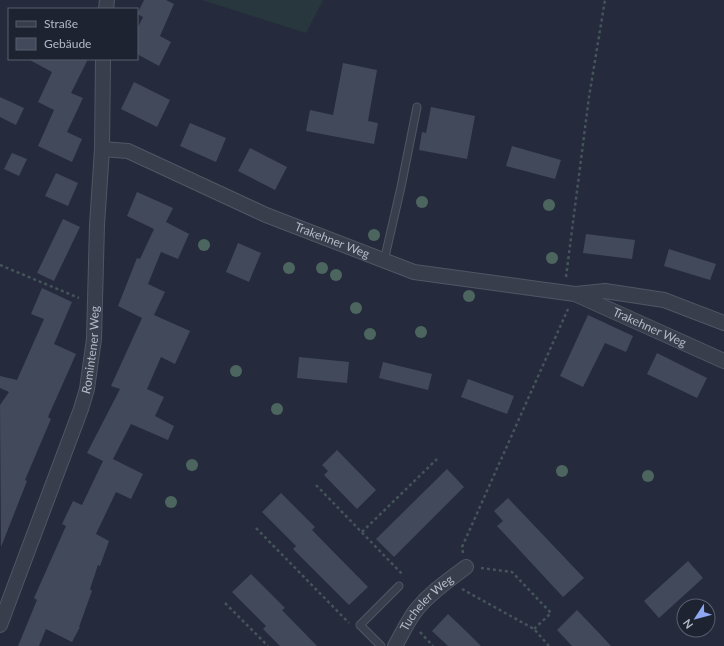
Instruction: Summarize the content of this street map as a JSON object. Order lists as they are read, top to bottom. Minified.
{"streets":{"street":["Trakehner Weg","Romintener Weg","Tucheler Weg"]},"crossings":[["Trakehner Weg","Romintener Weg"]],"legend":["Straße","Gebäude"],"north":"bottom left"}
